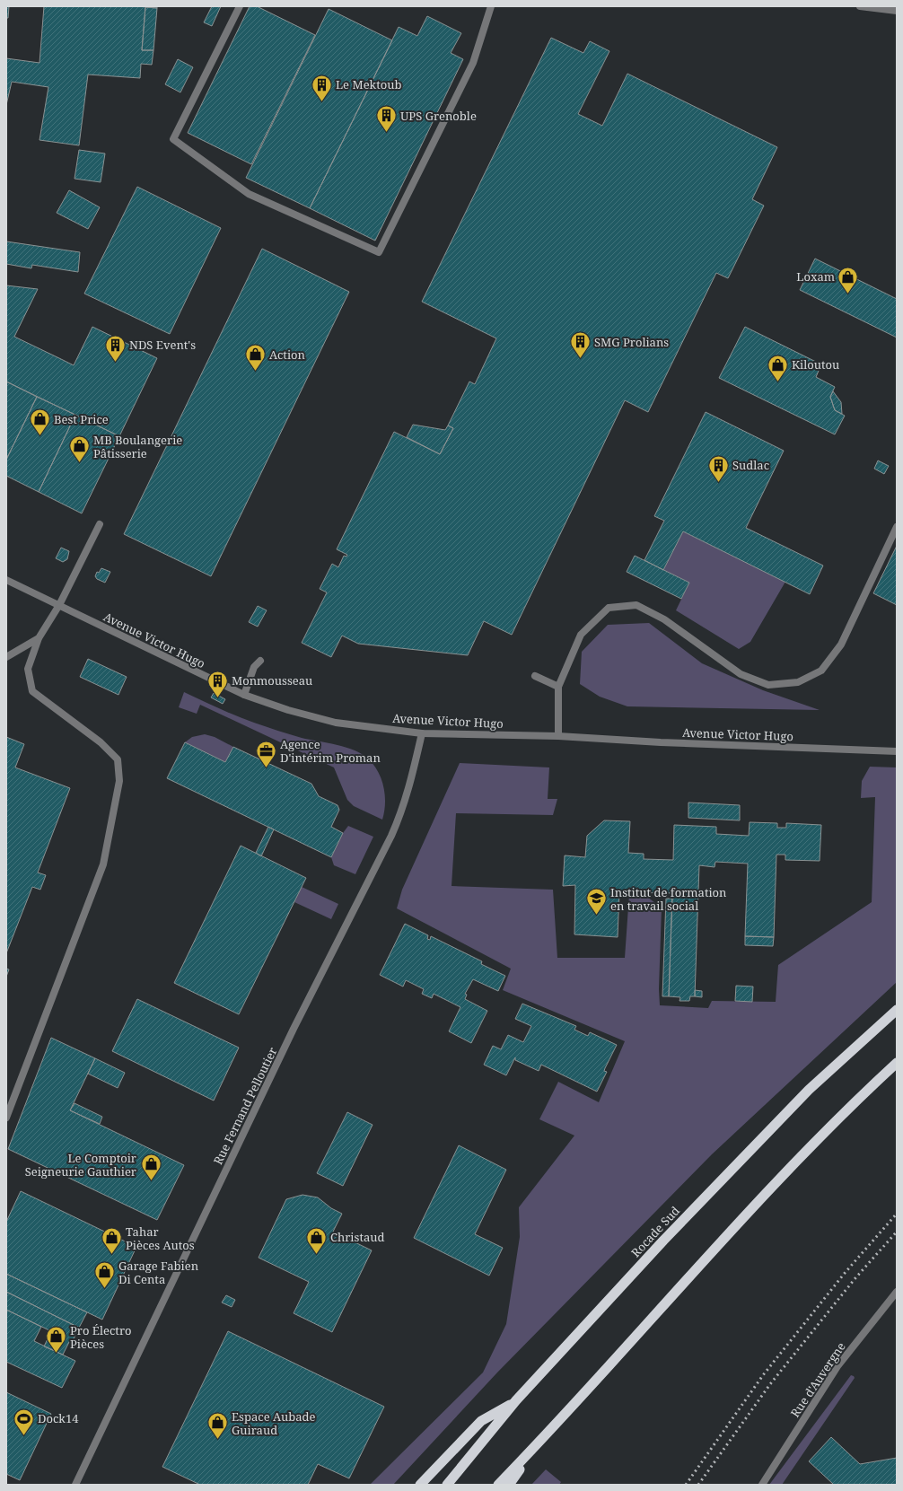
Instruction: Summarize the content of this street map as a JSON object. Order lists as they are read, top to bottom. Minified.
{"streets":{"highway":["Rocade Sud"],"street":["Avenue Victor Hugo","Rue Fernand Pelloutier","Rue d'Auvergne"]},"crossings":[["Avenue Victor Hugo","Rue Fernand Pelloutier"]],"places":{"building":["Le Mektoub","UPS Grenoble","SMG Prolians","NDS Event's","Sudlac","Monmousseau"],"shop":["Loxam","Action","Kiloutou","Best Price","MB Boulangerie Pâtisserie","Le Comptoir Seigneurie Gauthier","Christaud","Tahar Pièces Autos","Garage Fabien Di Centa","Pro Électro Pièces","Espace Aubade Guiraud"],"office":["Agence D'intérim Proman"],"school or university":["Institut de formation en travail social"],"sports":["Dock14"]}}
